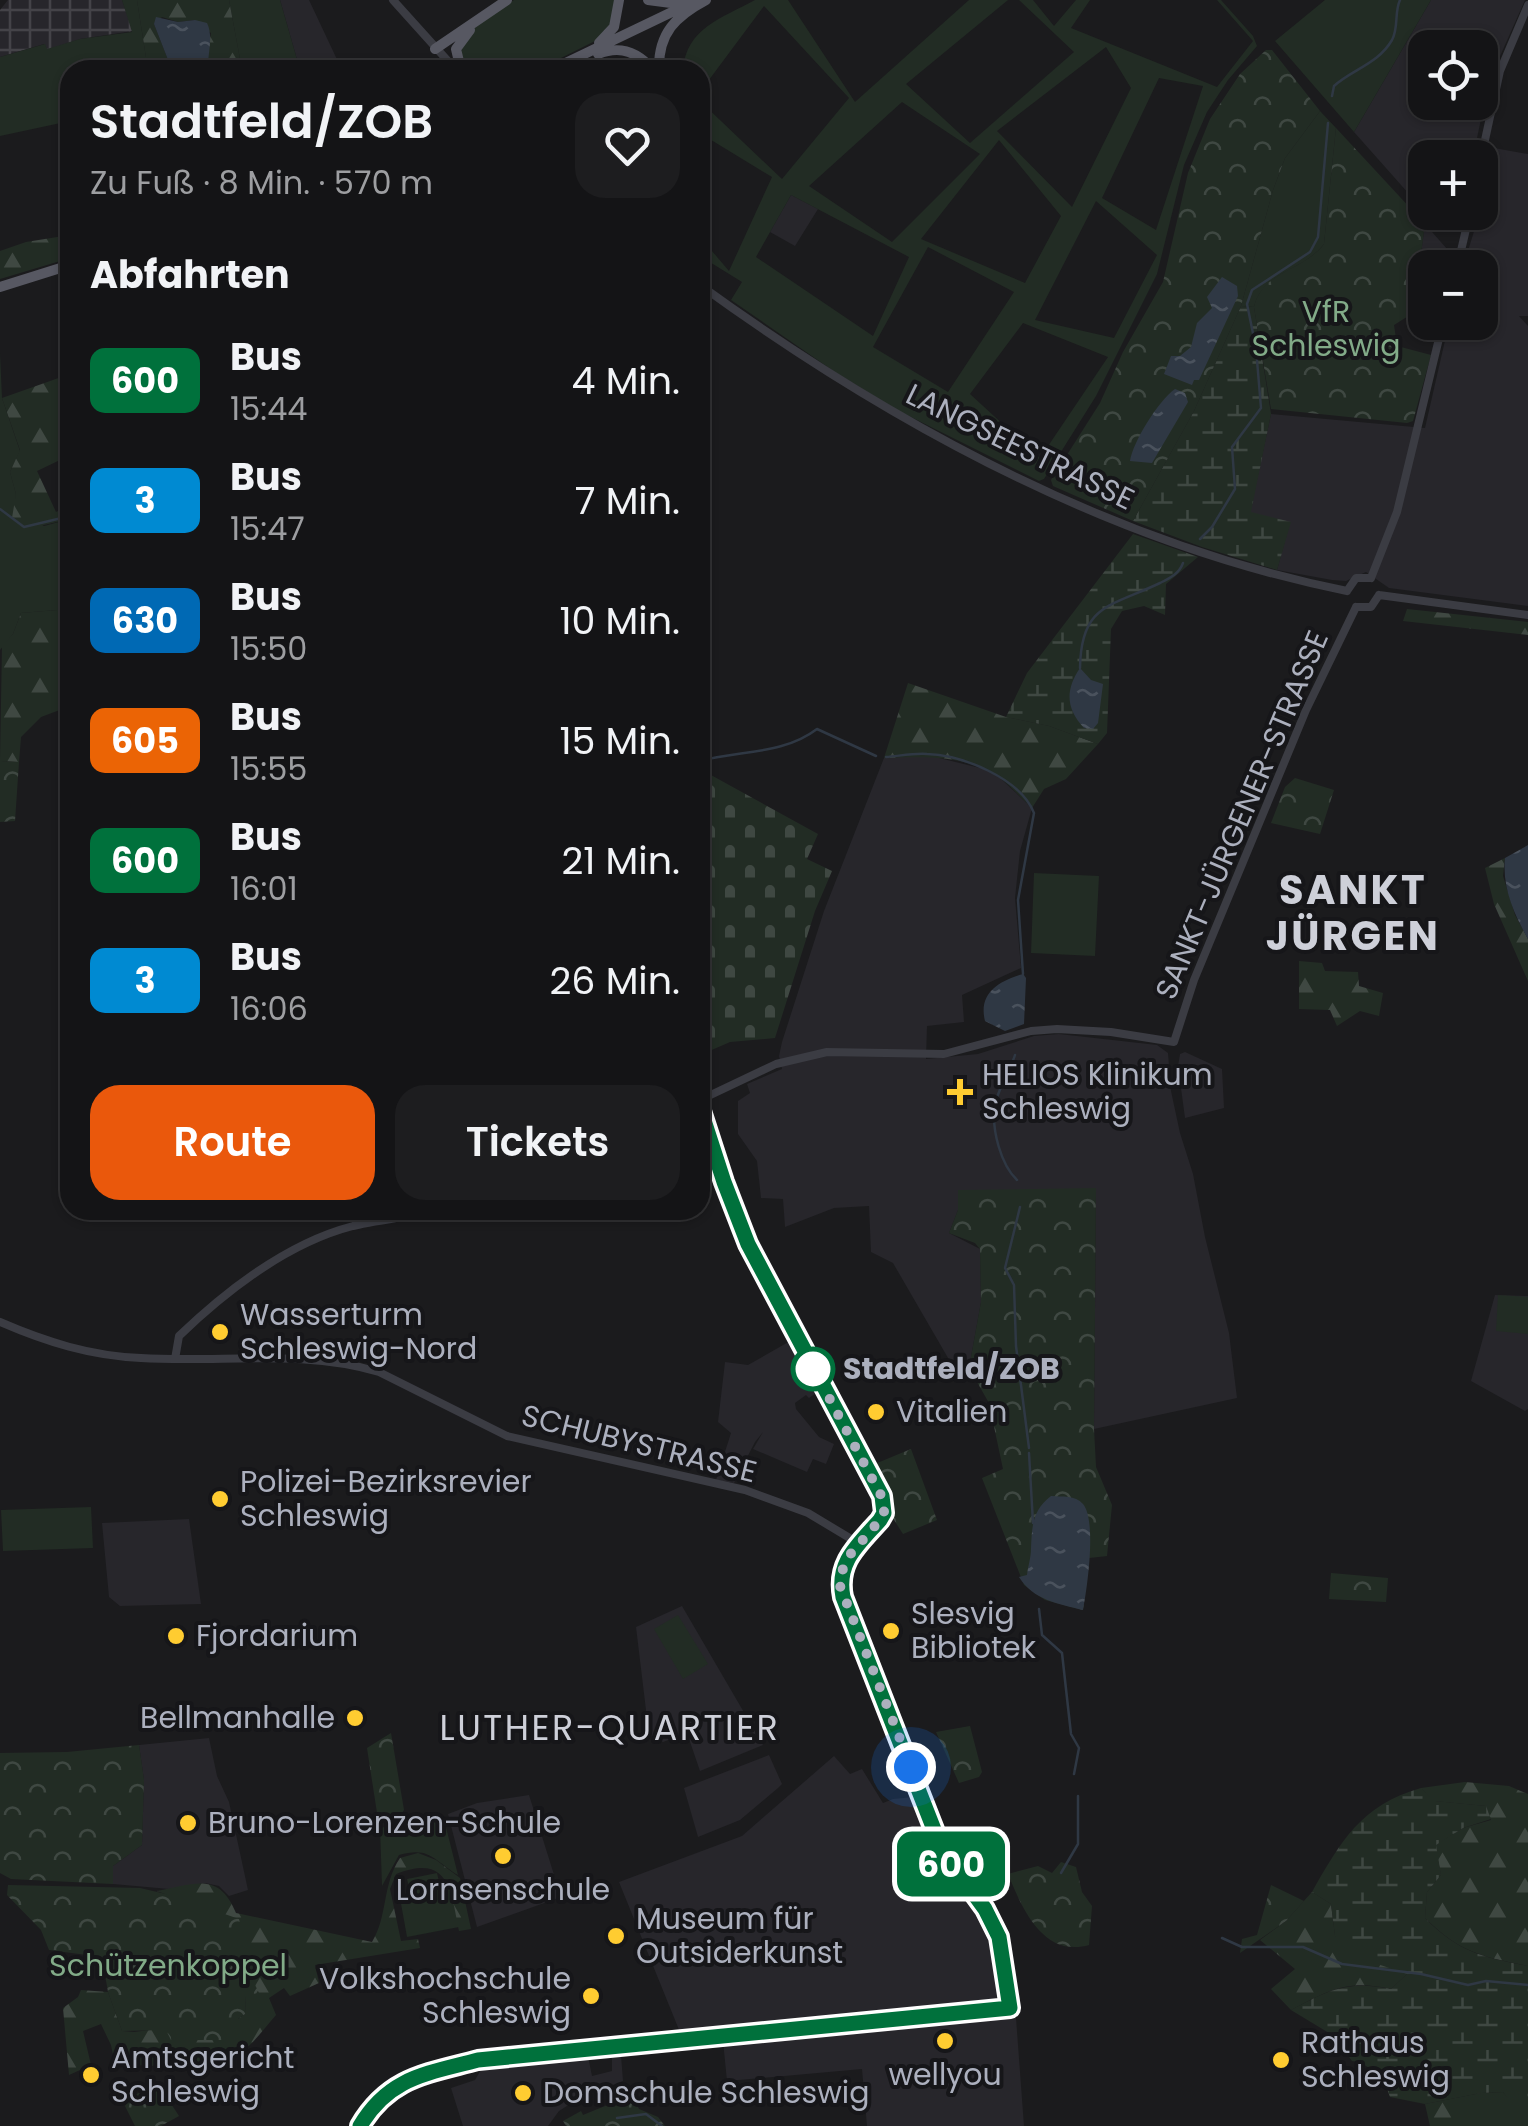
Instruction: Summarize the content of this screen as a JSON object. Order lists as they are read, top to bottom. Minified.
{"streets":{"street":["LANGSEESTRASSE","SANKT-JÜRGENER-STRASSE","SCHUBYSTRASSE"]},"crossings":[["LANGSEESTRASSE","SANKT-JÜRGENER-STRASSE"]],"districts":["SANKT JÜRGEN","LUTHER-QUARTIER"],"parks":["VfR Schleswig","Schützenkoppel"],"places":{"health":["HELIOS Klinikum Schleswig"],"other":["Wasserturm Schleswig-Nord","Stadtfeld/ZOB","Vitalien","Polizei-Bezirksrevier Schleswig","Slesvig Bibliotek","Fjordarium","Bellmanhalle","Bruno-Lorenzen-Schule","Lornsenschule","Museum für Outsiderkunst","Volkshochschule Schleswig","wellyou","Rathaus Schleswig","Amtsgericht Schleswig","Domschule Schleswig"]},"lines":["bus line 600"],"page":{"on_map":"600","map_buttons":["+","−"],"heading":[["Stadtfeld/ZOB","Zu Fuß · 8 Min. · 570 m"],"Abfahrten"],"list":[{"mark":"600","name":"Bus","note":"15:44","value":"4 Min."},{"mark":"3","name":"Bus","note":"15:47","value":"7 Min."},{"mark":"630","name":"Bus","note":"15:50","value":"10 Min."},{"mark":"605","name":"Bus","note":"15:55","value":"15 Min."},{"mark":"600","name":"Bus","note":"16:01","value":"21 Min."},{"mark":"3","name":"Bus","note":"16:06","value":"26 Min."}],"buttons":["Route","Tickets"]}}
